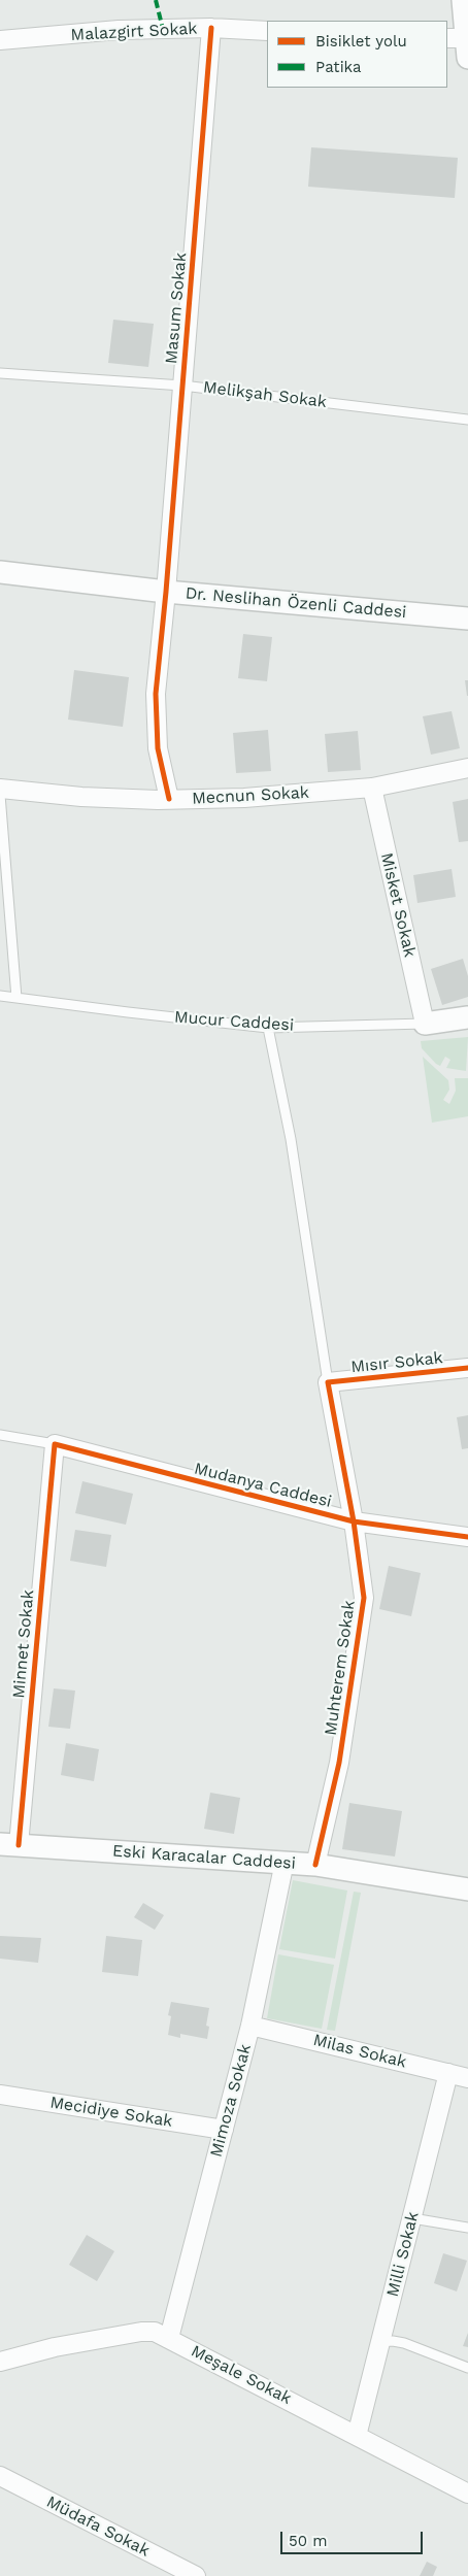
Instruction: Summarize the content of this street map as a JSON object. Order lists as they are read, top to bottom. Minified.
{"streets":{"street":["Malazgirt Sokak","Masum Sokak","Dr. Neslihan Özenli Caddesi","Mecnun Sokak","Misket Sokak","Mucur Caddesi","Mısır Sokak","Mudanya Caddesi","Minnet Sokak","Muhterem Sokak","Eski Karacalar Caddesi","Milas Sokak","Mimoza Sokak","Mecidiye Sokak","Milli Sokak","Meşale Sokak","Müdafa Sokak"],"lane":["Melikşah Sokak"]},"crossings":[["Malazgirt Sokak","Masum Sokak"],["Masum Sokak","Melikşah Sokak"],["Masum Sokak","Dr. Neslihan Özenli Caddesi"],["Masum Sokak","Mecnun Sokak"],["Mecnun Sokak","Misket Sokak"],["Misket Sokak","Mucur Caddesi"],["Mısır Sokak","Muhterem Sokak"],["Mudanya Caddesi","Minnet Sokak"],["Mudanya Caddesi","Muhterem Sokak"],["Minnet Sokak","Eski Karacalar Caddesi"],["Muhterem Sokak","Eski Karacalar Caddesi"],["Eski Karacalar Caddesi","Mimoza Sokak"],["Milas Sokak","Mimoza Sokak"],["Milas Sokak","Milli Sokak"],["Mimoza Sokak","Mecidiye Sokak"],["Mimoza Sokak","Meşale Sokak"],["Milli Sokak","Meşale Sokak"]],"legend":["Bisiklet yolu","Patika"],"scale_bar":"50 m"}
